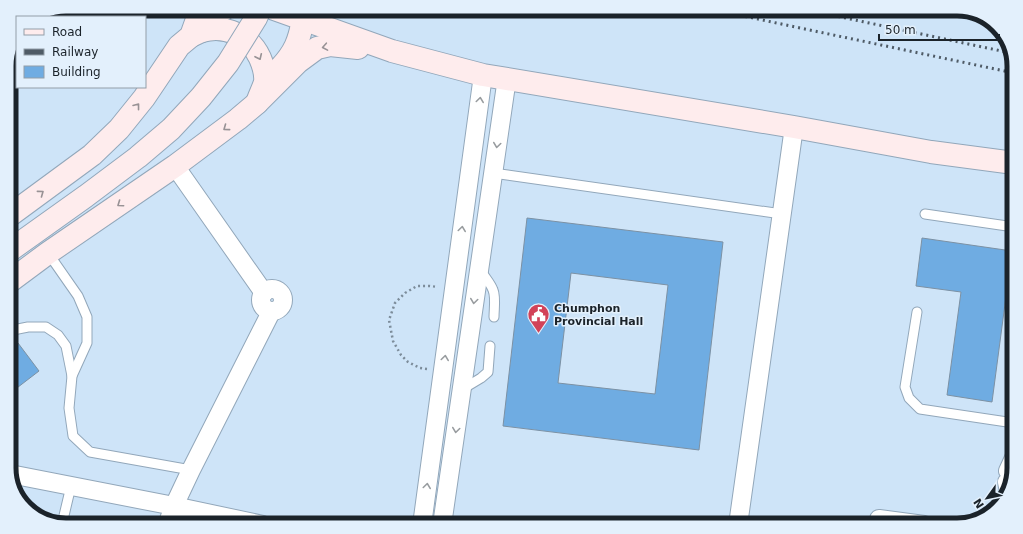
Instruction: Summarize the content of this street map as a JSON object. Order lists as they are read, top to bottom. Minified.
{"places":{"public building":["Chumphon Provincial Hall"]},"legend":["Road","Railway","Building"],"scale_bar":"50 m","north":"bottom left"}
